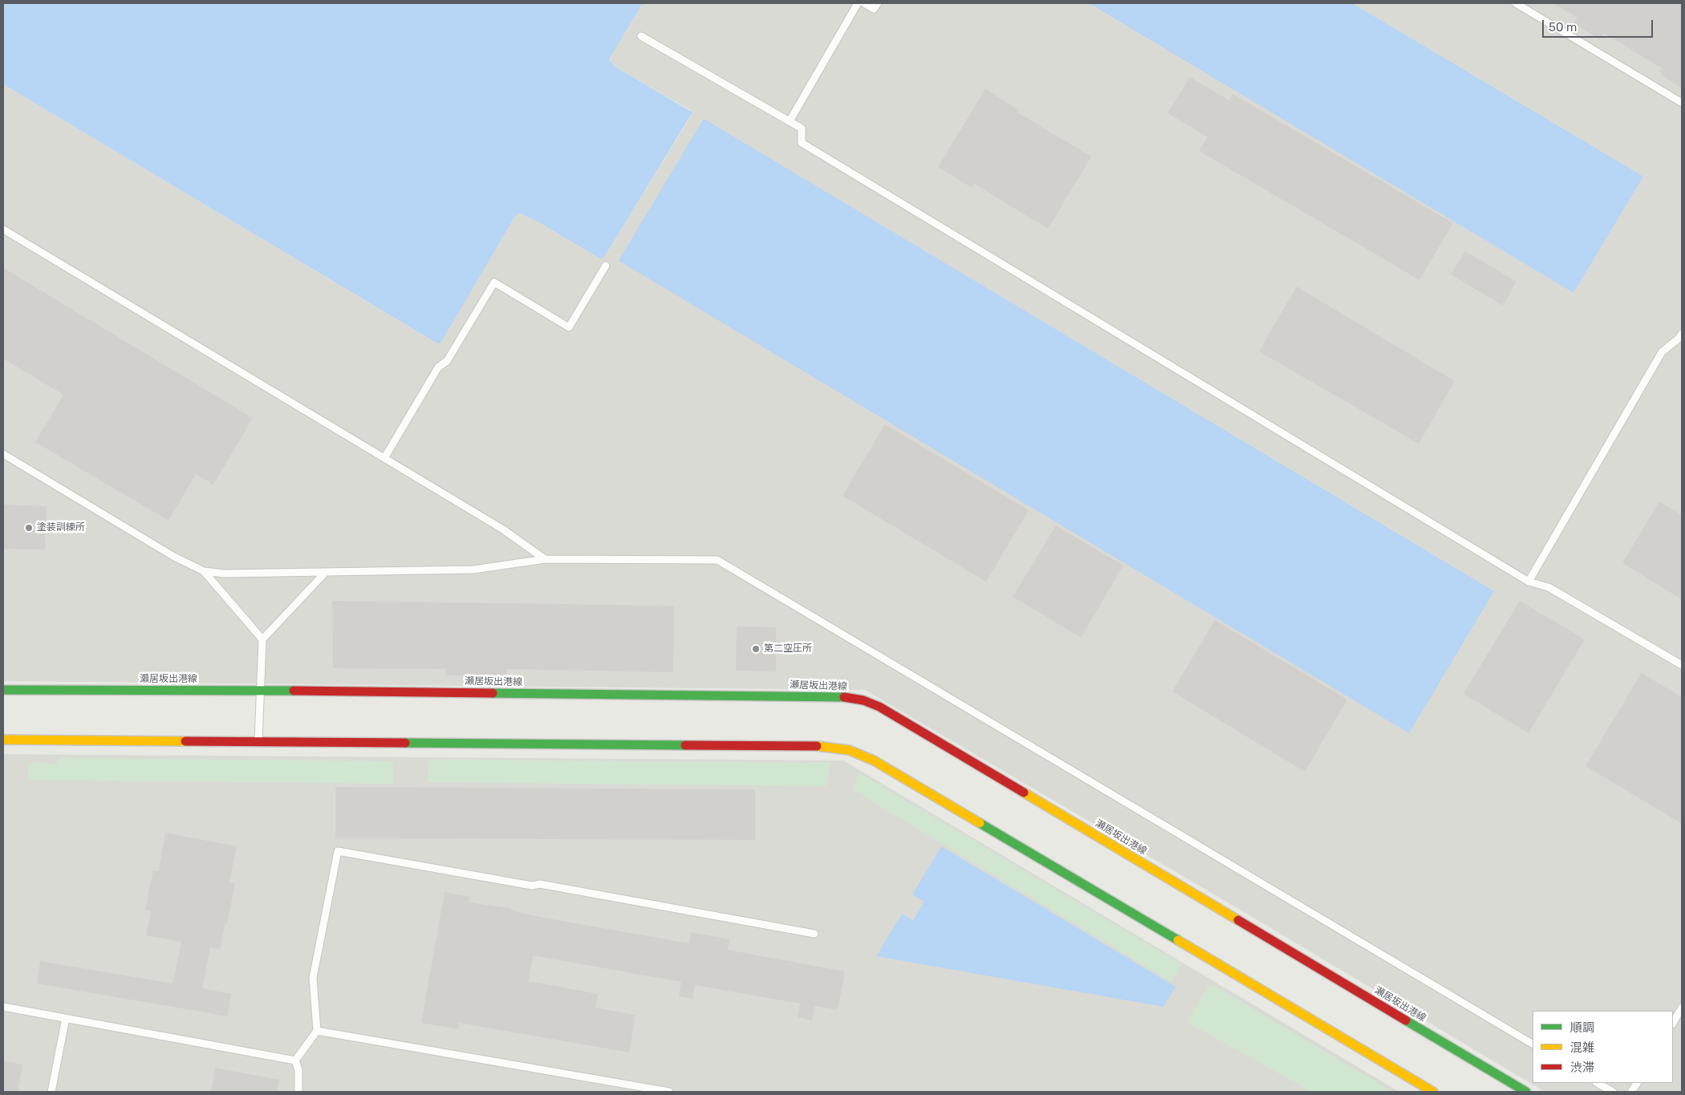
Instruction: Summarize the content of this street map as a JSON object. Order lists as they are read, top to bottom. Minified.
{"streets":{"main road":["瀬居坂出港線"]},"places":["塗装訓練所","第二空圧所"],"legend":["順調","混雑","渋滞"],"scale_bar":"50 m"}
